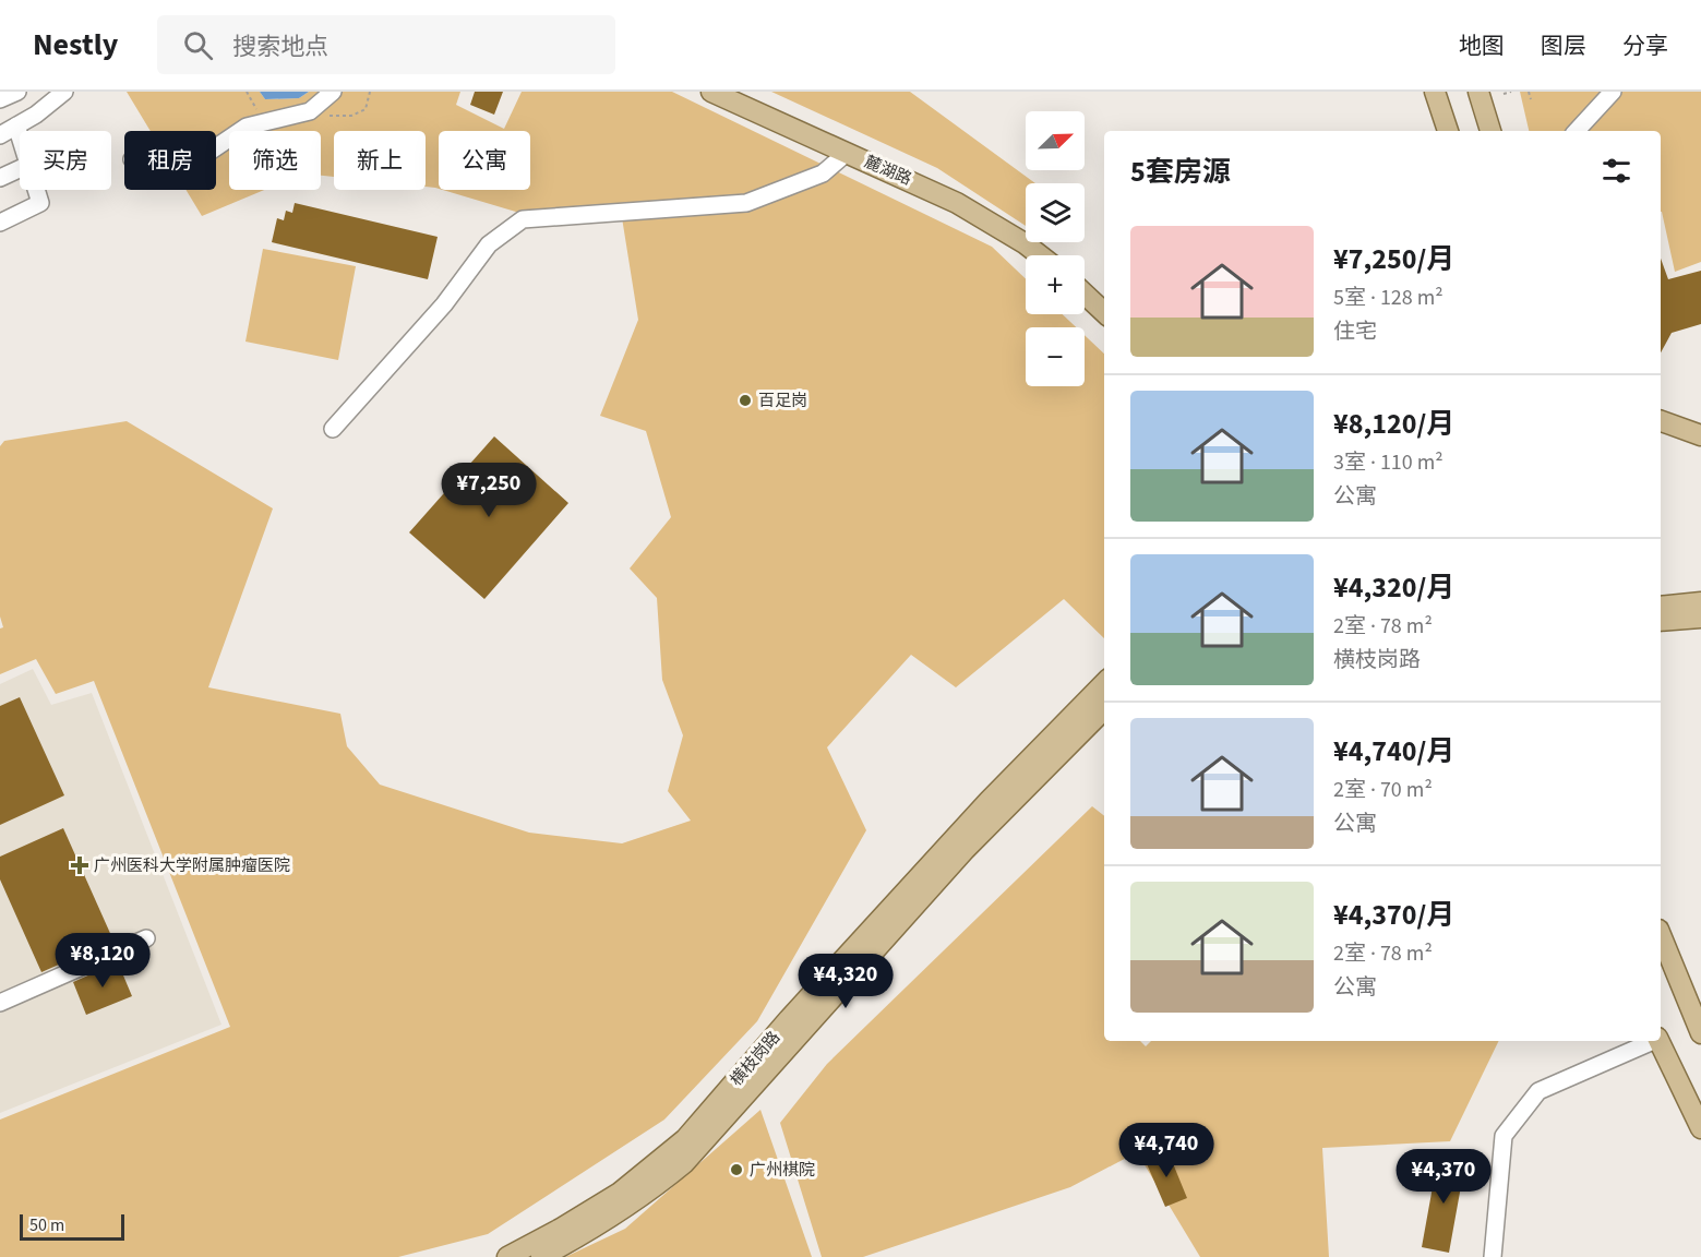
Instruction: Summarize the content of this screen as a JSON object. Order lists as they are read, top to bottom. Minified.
{"streets":{"main road":["麓湖路","横枝岗路"]},"places":{"other":["百足岗","广州棋院"],"health":["广州医科大学附属肿瘤医院"]},"scale_bar":"50 m","north":"top right","page":{"header":"Nestly","search":"搜索地点","nav":["地图","图层","分享"],"map_buttons":["+","−"],"chip":["买房","租房","筛选","新上","公寓"],"heading":"5套房源","list":[{"name":"¥7,250/月","note":"5室 · 128 m² · 住宅"},{"name":"¥8,120/月","note":"3室 · 110 m² · 公寓"},{"name":"¥4,320/月","note":"2室 · 78 m² · 横枝岗路"},{"name":"¥4,740/月","note":"2室 · 70 m² · 公寓"},{"name":"¥4,370/月","note":"2室 · 78 m² · 公寓"}],"price":["¥7,250","¥8,120","¥4,320","¥4,740","¥4,370"],"scale":"50 m"}}
